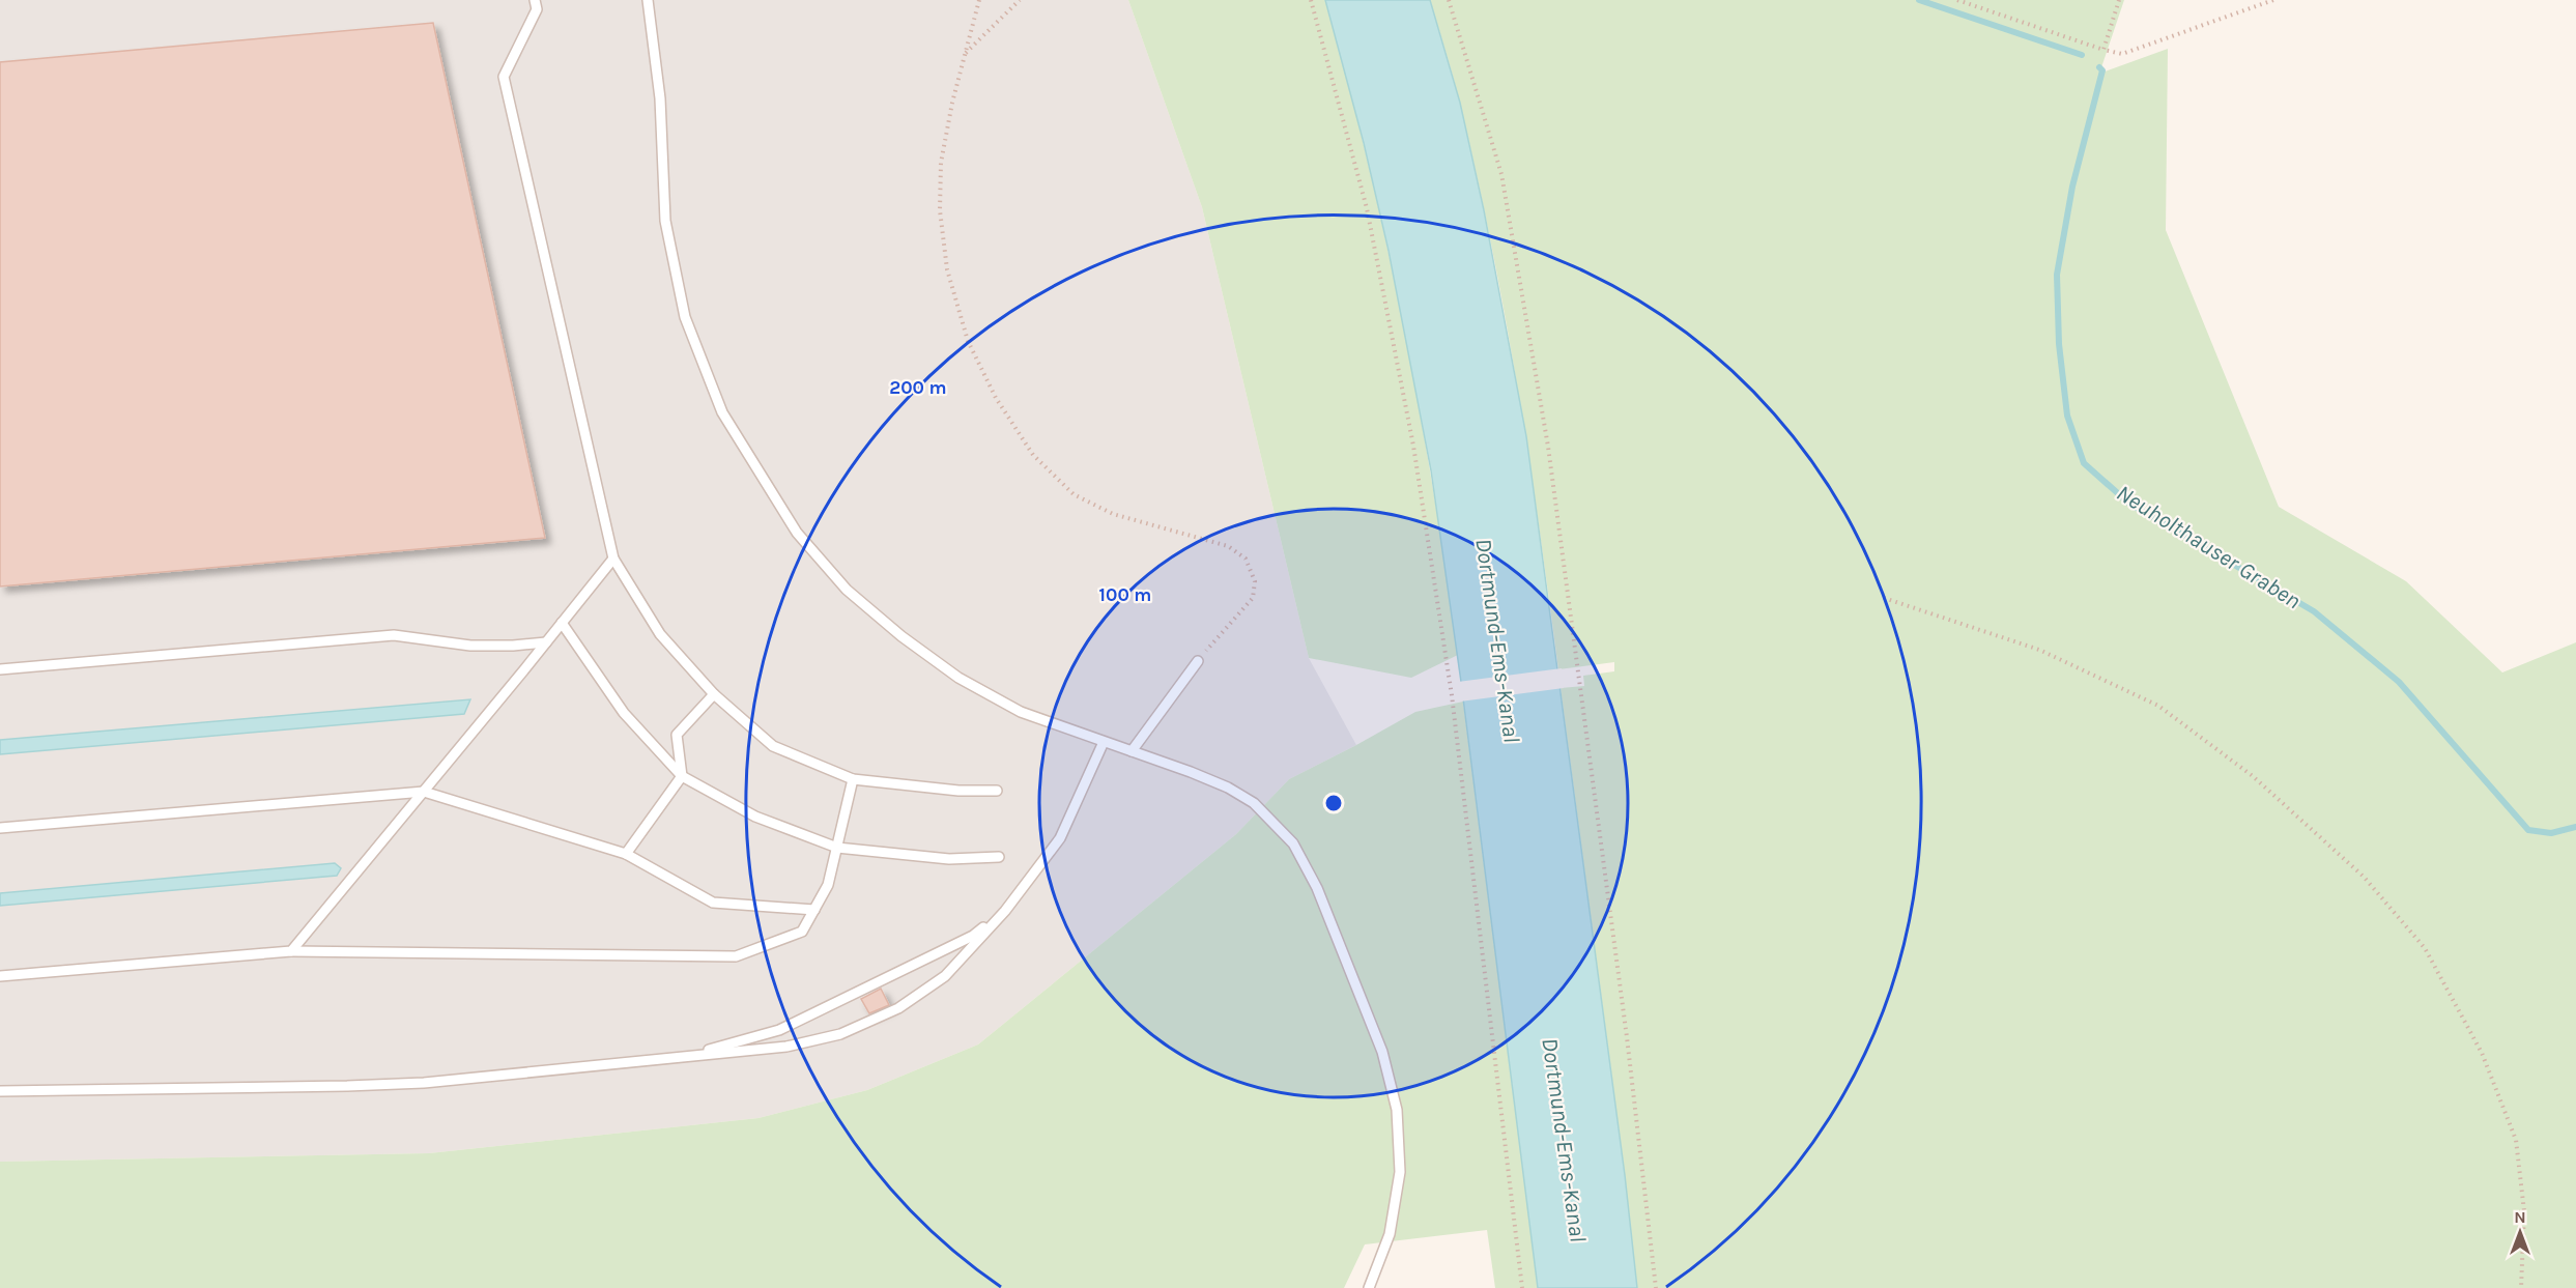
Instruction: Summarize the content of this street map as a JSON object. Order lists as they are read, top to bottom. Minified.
{"water":["Neuholthauser Graben","Dortmund-Ems-Kanal"],"north":"top","rings":["200 m","100 m"]}
